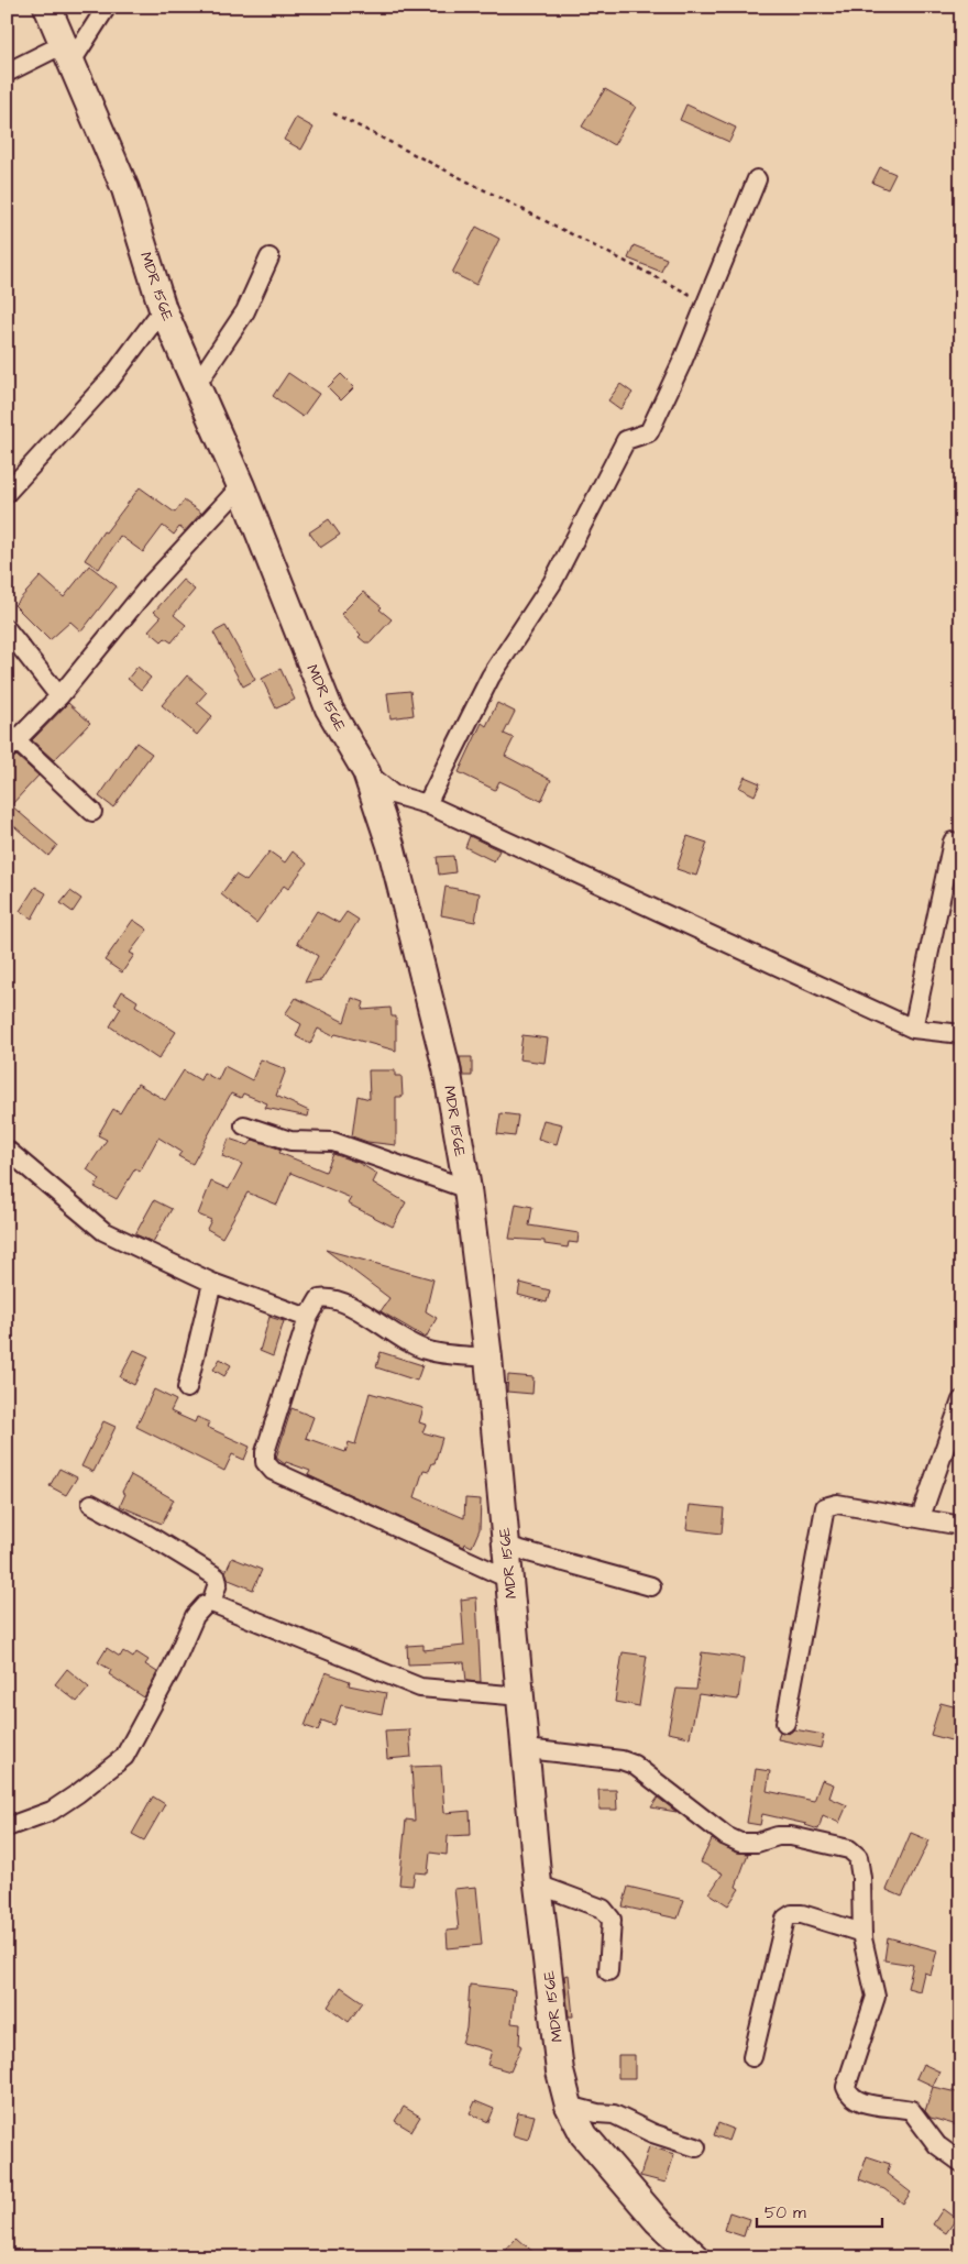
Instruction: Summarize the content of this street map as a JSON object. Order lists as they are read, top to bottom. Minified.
{"streets":{"main road":["MDR 156E"]},"scale_bar":"50 m"}
